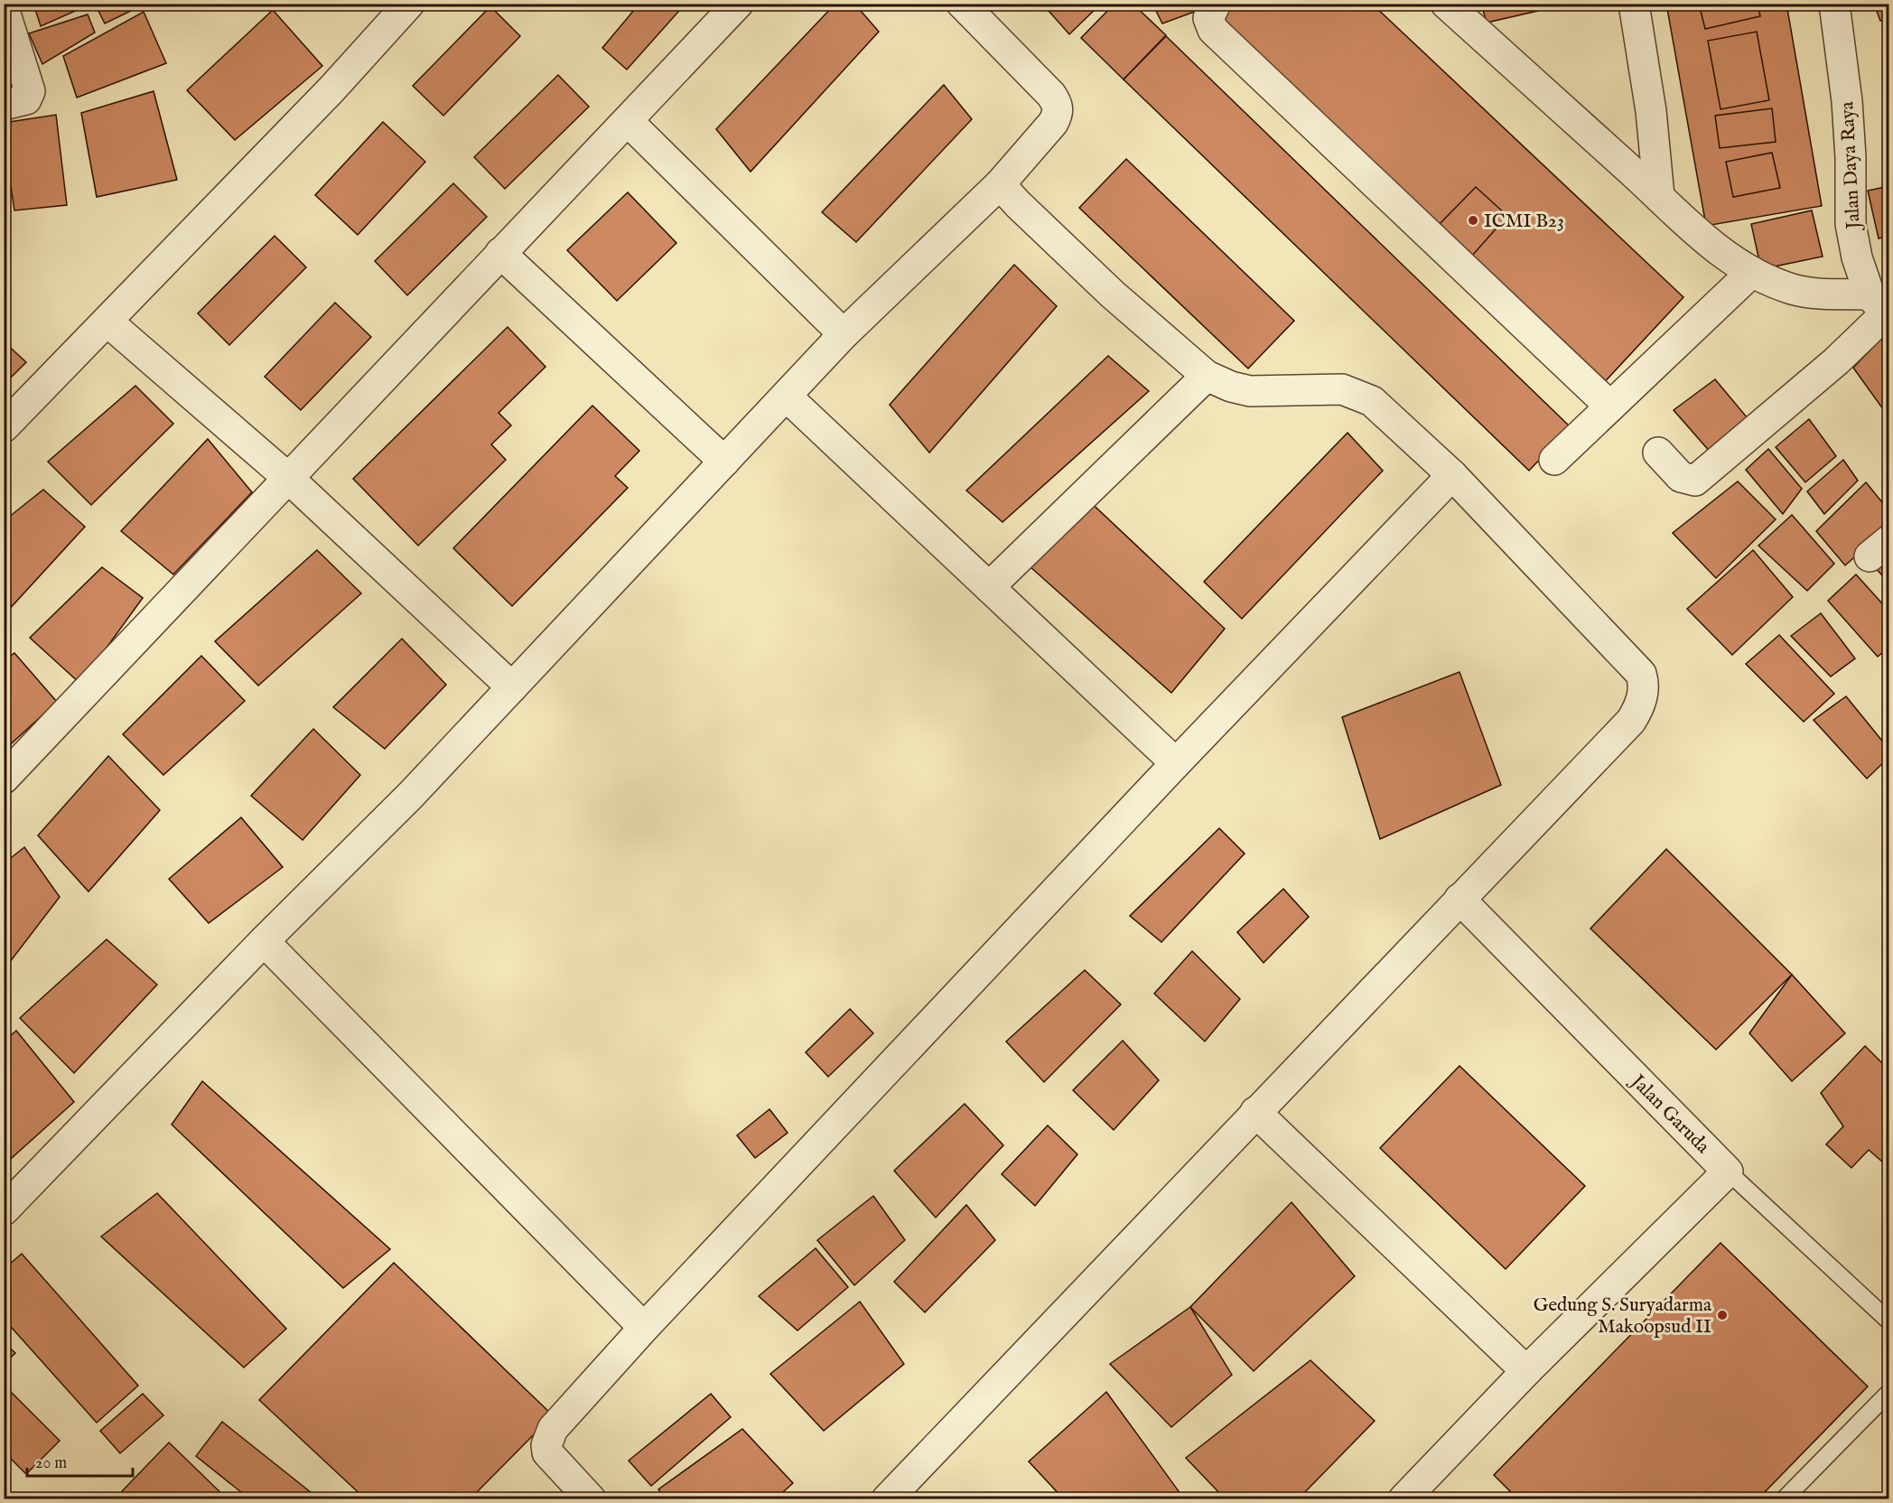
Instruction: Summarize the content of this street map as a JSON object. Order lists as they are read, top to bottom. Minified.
{"streets":{"street":["Jalan Daya Raya","Jalan Garuda"]},"places":["ICMI B23","Gedung S. Suryadarma Makoopsud II"],"scale_bar":"20 m"}
